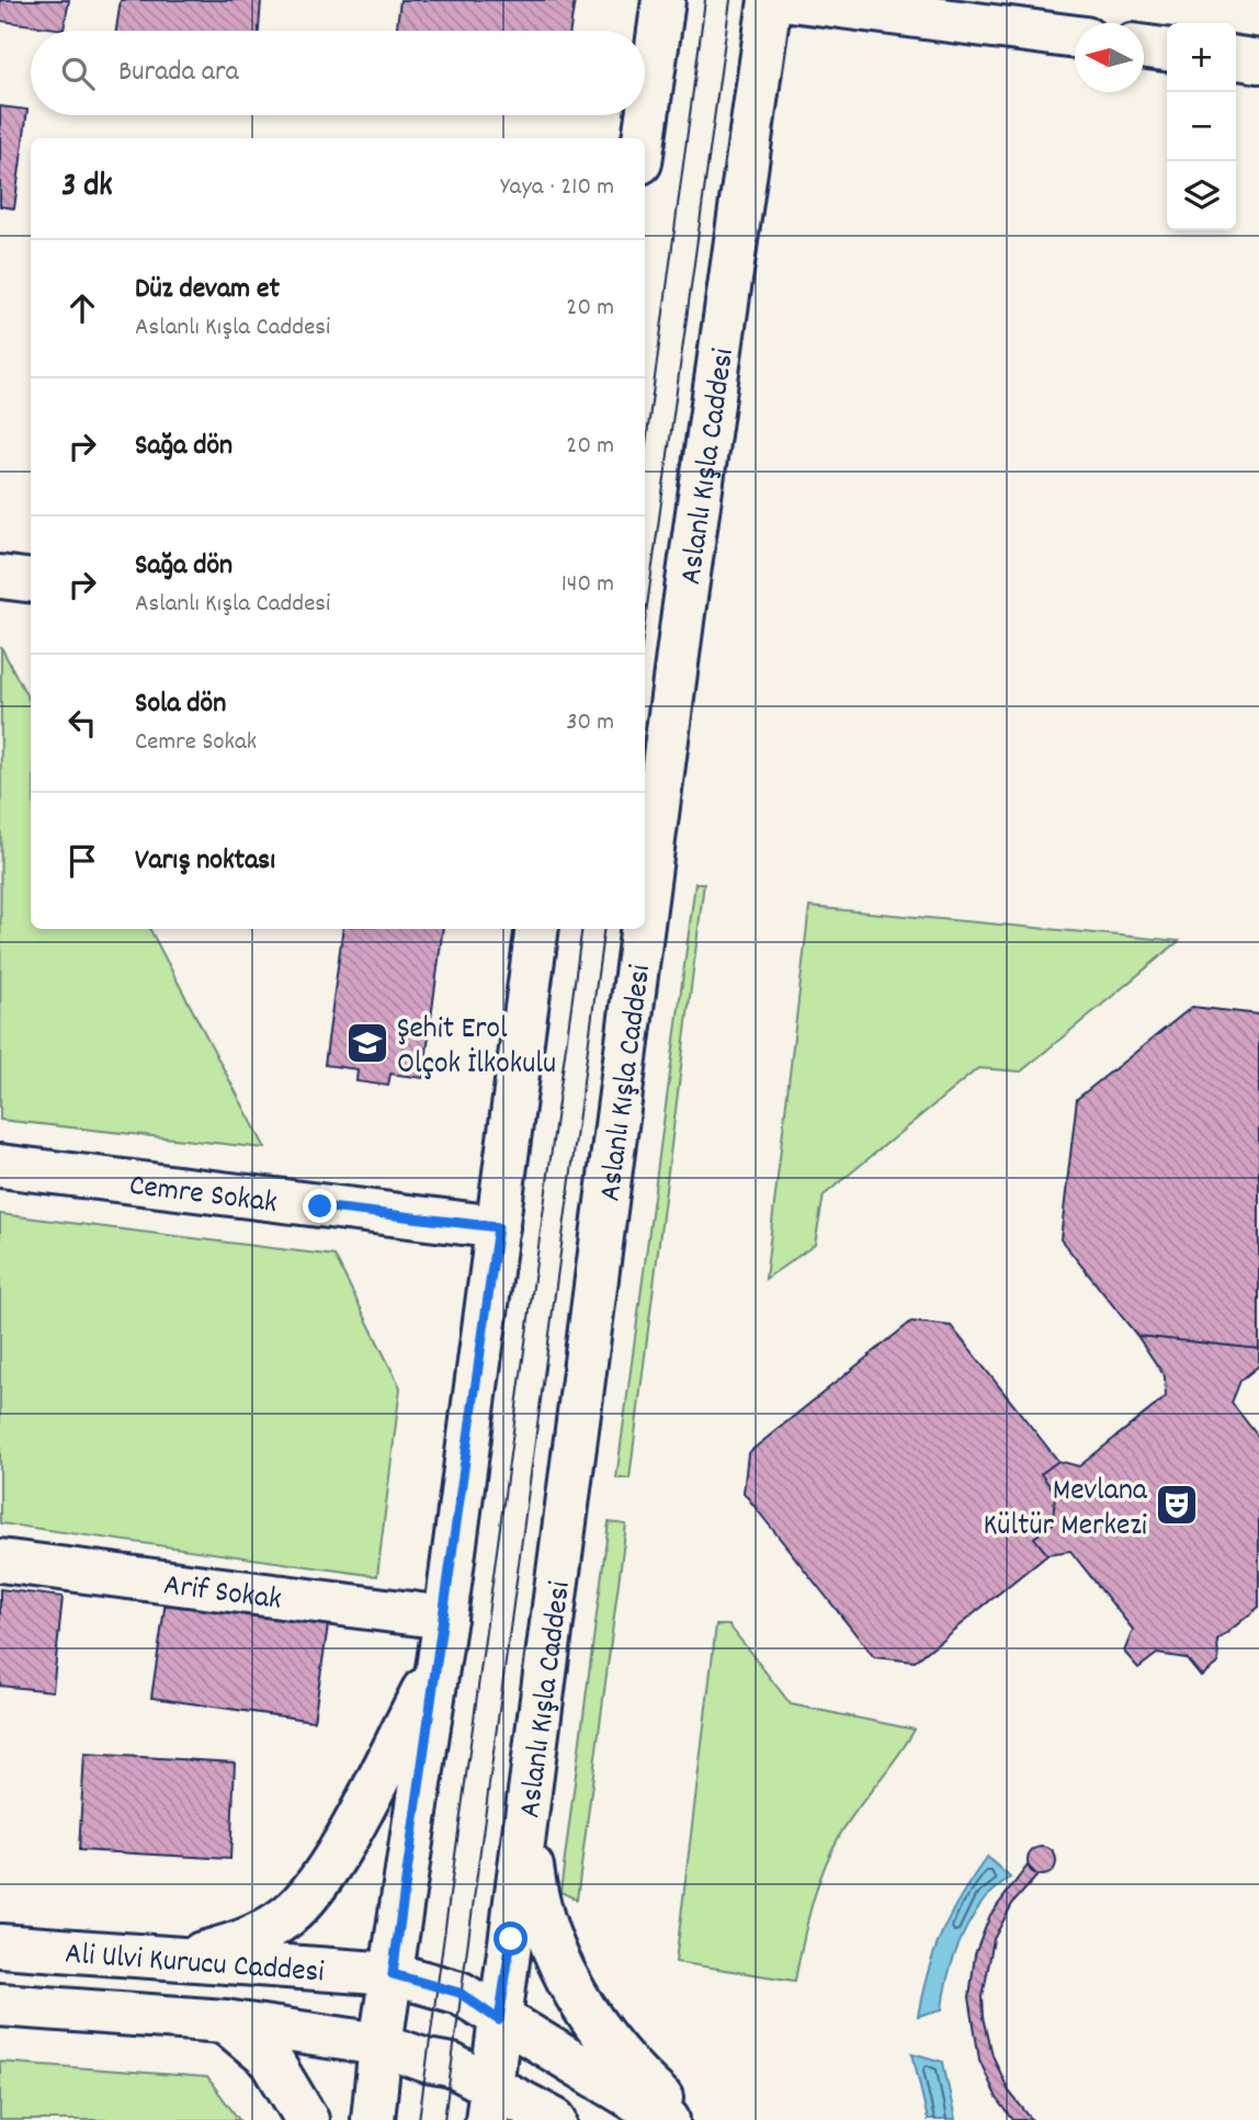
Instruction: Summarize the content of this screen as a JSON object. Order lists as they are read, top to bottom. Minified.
{"streets":{"main road":["Aslanlı Kışla Caddesi","Cemre Sokak","Arif Sokak","Ali Ulvi Kurucu Caddesi"]},"crossings":[["Aslanlı Kışla Caddesi","Ali Ulvi Kurucu Caddesi"]],"places":{"school or university":["Şehit Erol Olçok İlkokulu"],"theatre":["Mevlana Kültür Merkezi"]},"north":"left","page":{"map_buttons":["+","−"],"search":"Burada ara","heading":["3 dk","Yaya · 210 m"],"list":[["Düz devam et","Aslanlı Kışla Caddesi","20 m"],["Sağa dön","20 m"],["Sağa dön","Aslanlı Kışla Caddesi","140 m"],["Sola dön","Cemre Sokak","30 m"],"Varış noktası"]}}
